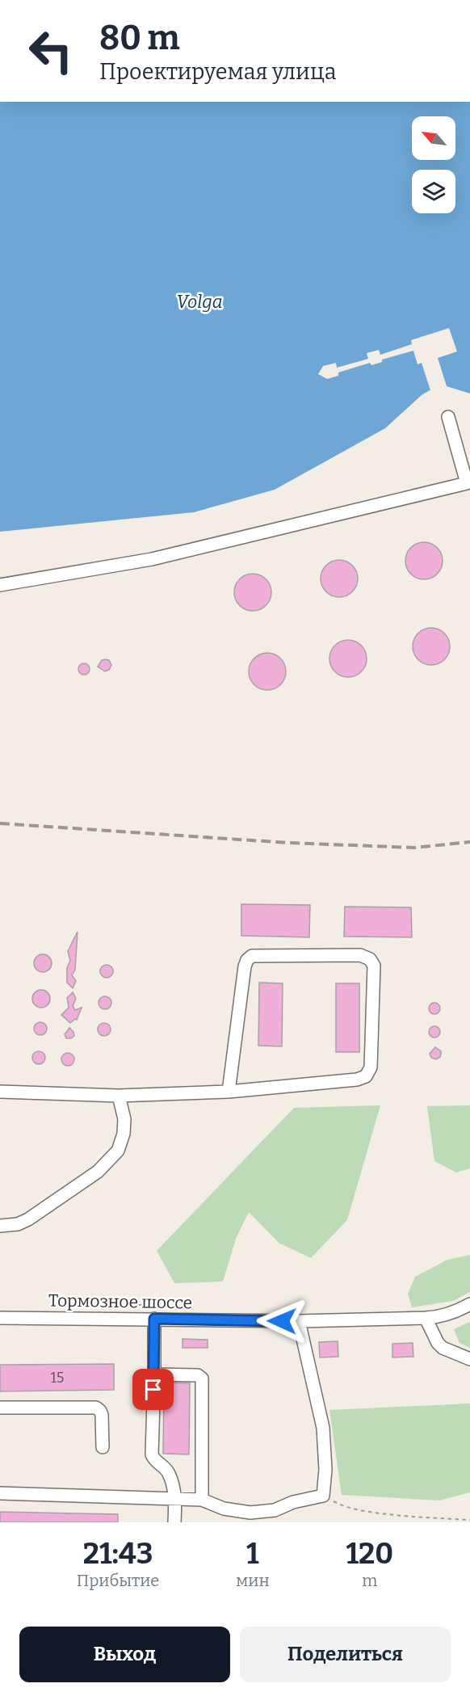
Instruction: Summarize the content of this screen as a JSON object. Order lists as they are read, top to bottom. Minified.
{"streets":{"street":["Тормозное шоссе"]},"water":["Volga"],"house_numbers":["15"],"north":"top left","page":{"turn":["80 m","Проектируемая улица"],"eta":["21:43","Прибытие","1","мин","120","m"],"buttons":["Выход","Поделиться"]}}
